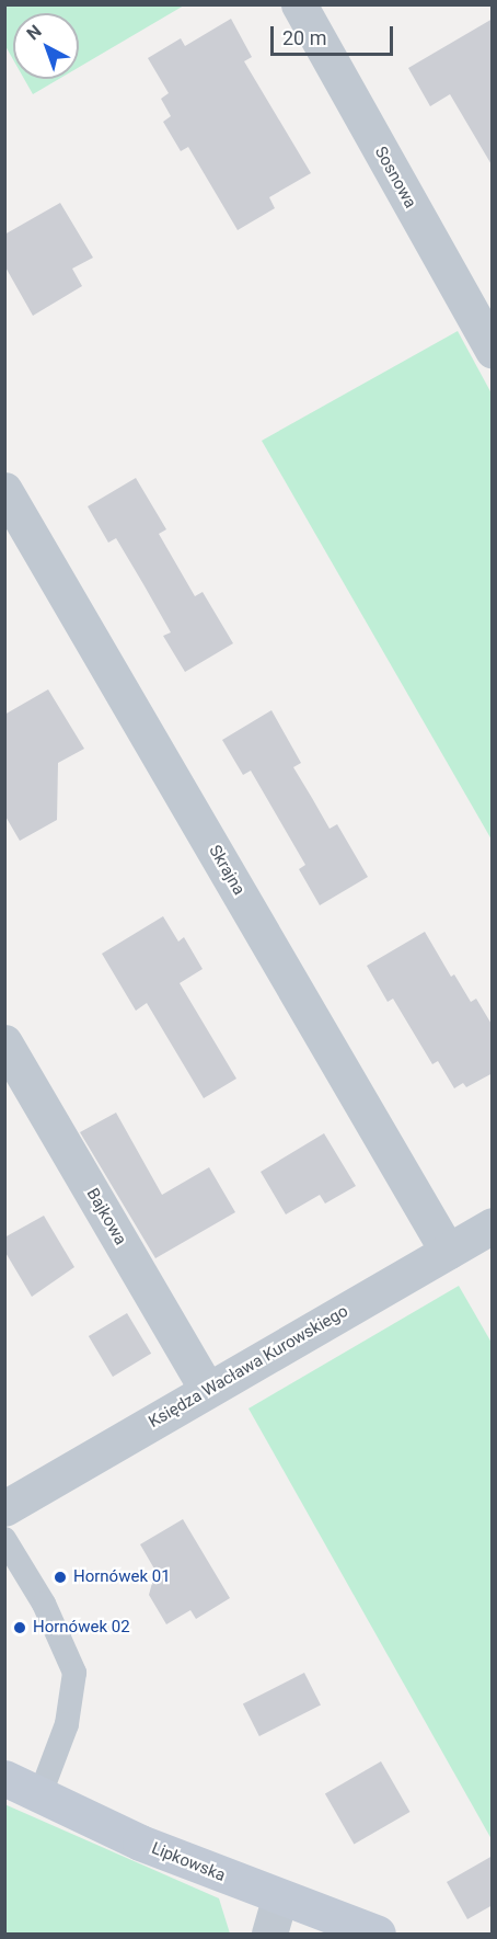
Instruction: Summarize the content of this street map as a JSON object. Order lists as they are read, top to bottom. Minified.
{"streets":{"street":["Sosnowa","Skrajna","Bajkowa","Księdza Wacława Kurowskiego","Lipkowska"]},"crossings":[["Skrajna","Księdza Wacława Kurowskiego"],["Bajkowa","Księdza Wacława Kurowskiego"]],"places":["Hornówek 01","Hornówek 02"],"scale_bar":"20 m","north":"top left"}
